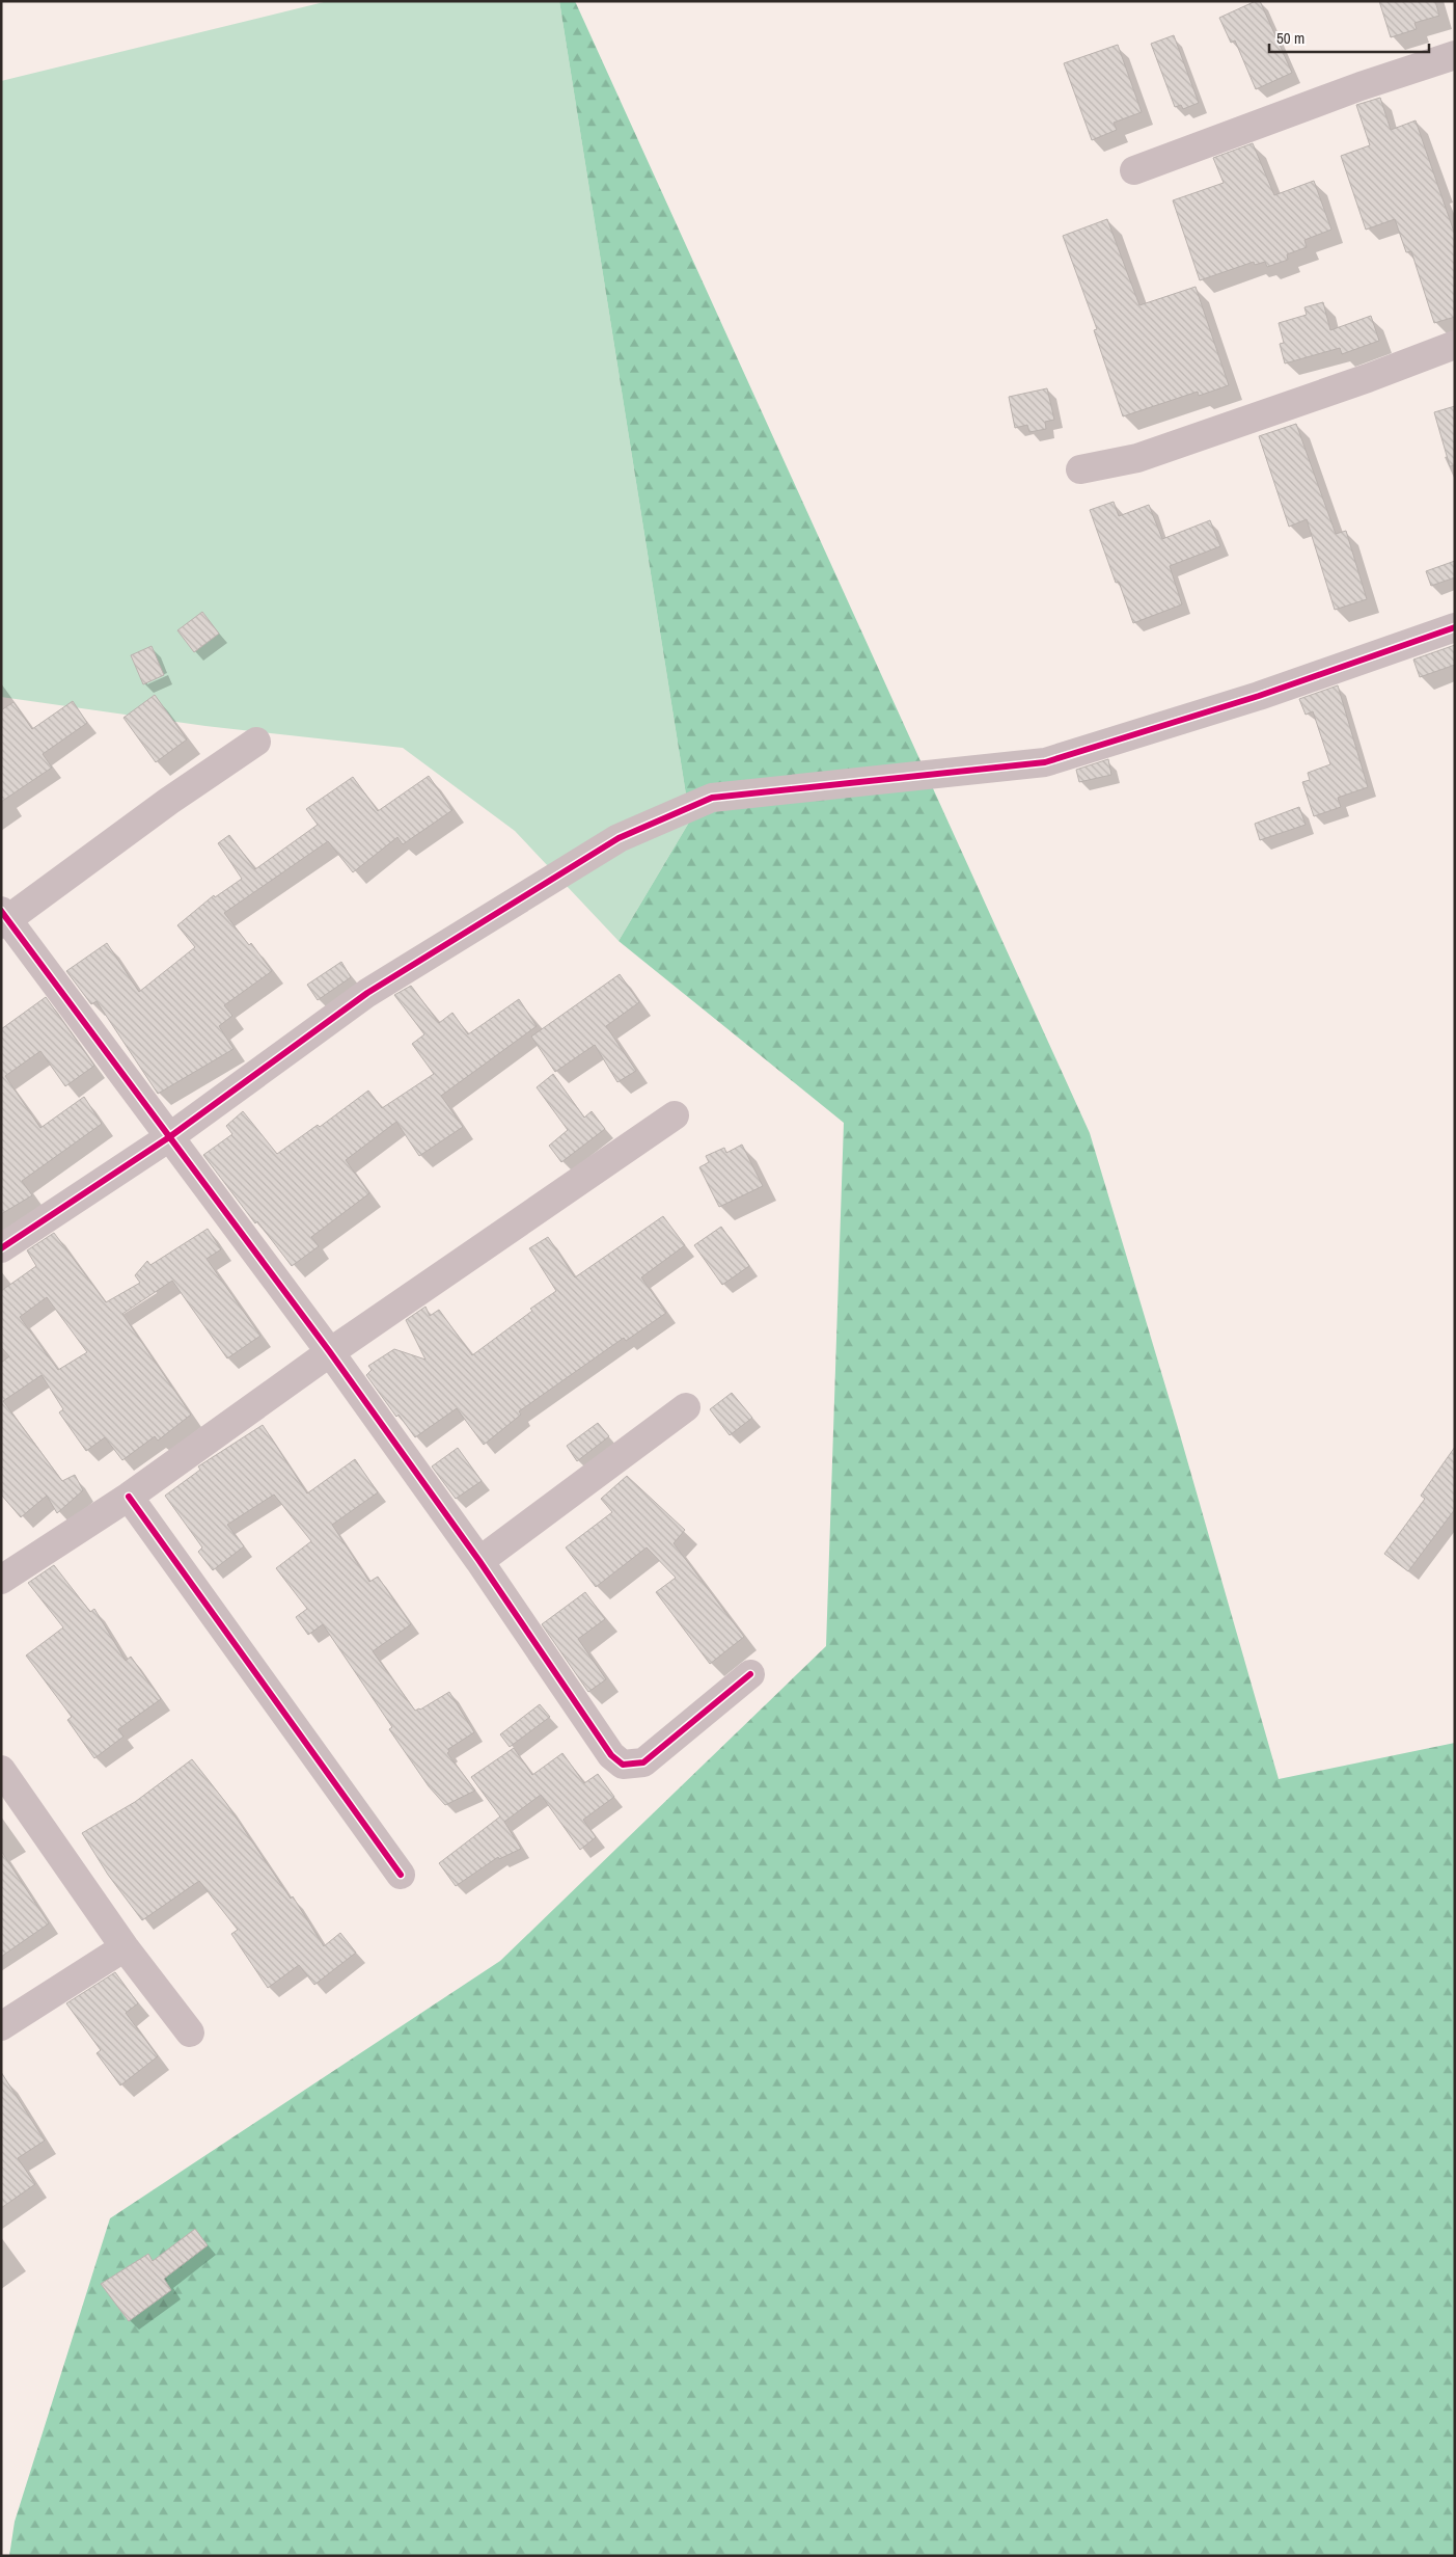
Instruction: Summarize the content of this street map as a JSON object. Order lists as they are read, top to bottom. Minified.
{"scale_bar":"50 m"}
